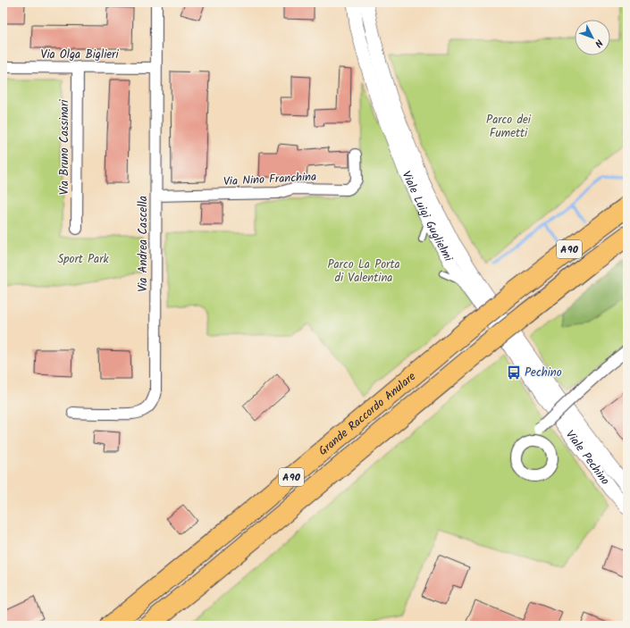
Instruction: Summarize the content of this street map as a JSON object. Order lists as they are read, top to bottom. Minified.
{"streets":{"highway":["A90","Grande Raccordo Anulare"],"street":["Via Olga Biglieri","Via Bruno Cassinari","Via Nino Franchina","Viale Luigi Guglielmi","Via Andrea Cascella","Viale Pechino"]},"crossings":[["Via Olga Biglieri","Via Bruno Cassinari"],["Via Olga Biglieri","Via Andrea Cascella"],["Via Nino Franchina","Via Andrea Cascella"],["Viale Luigi Guglielmi","Viale Pechino"]],"parks":["Parco dei Fumetti","Sport Park","Parco La Porta di Valentina"],"places":{"bus stop":["Pechino"]},"north":"bottom right"}
